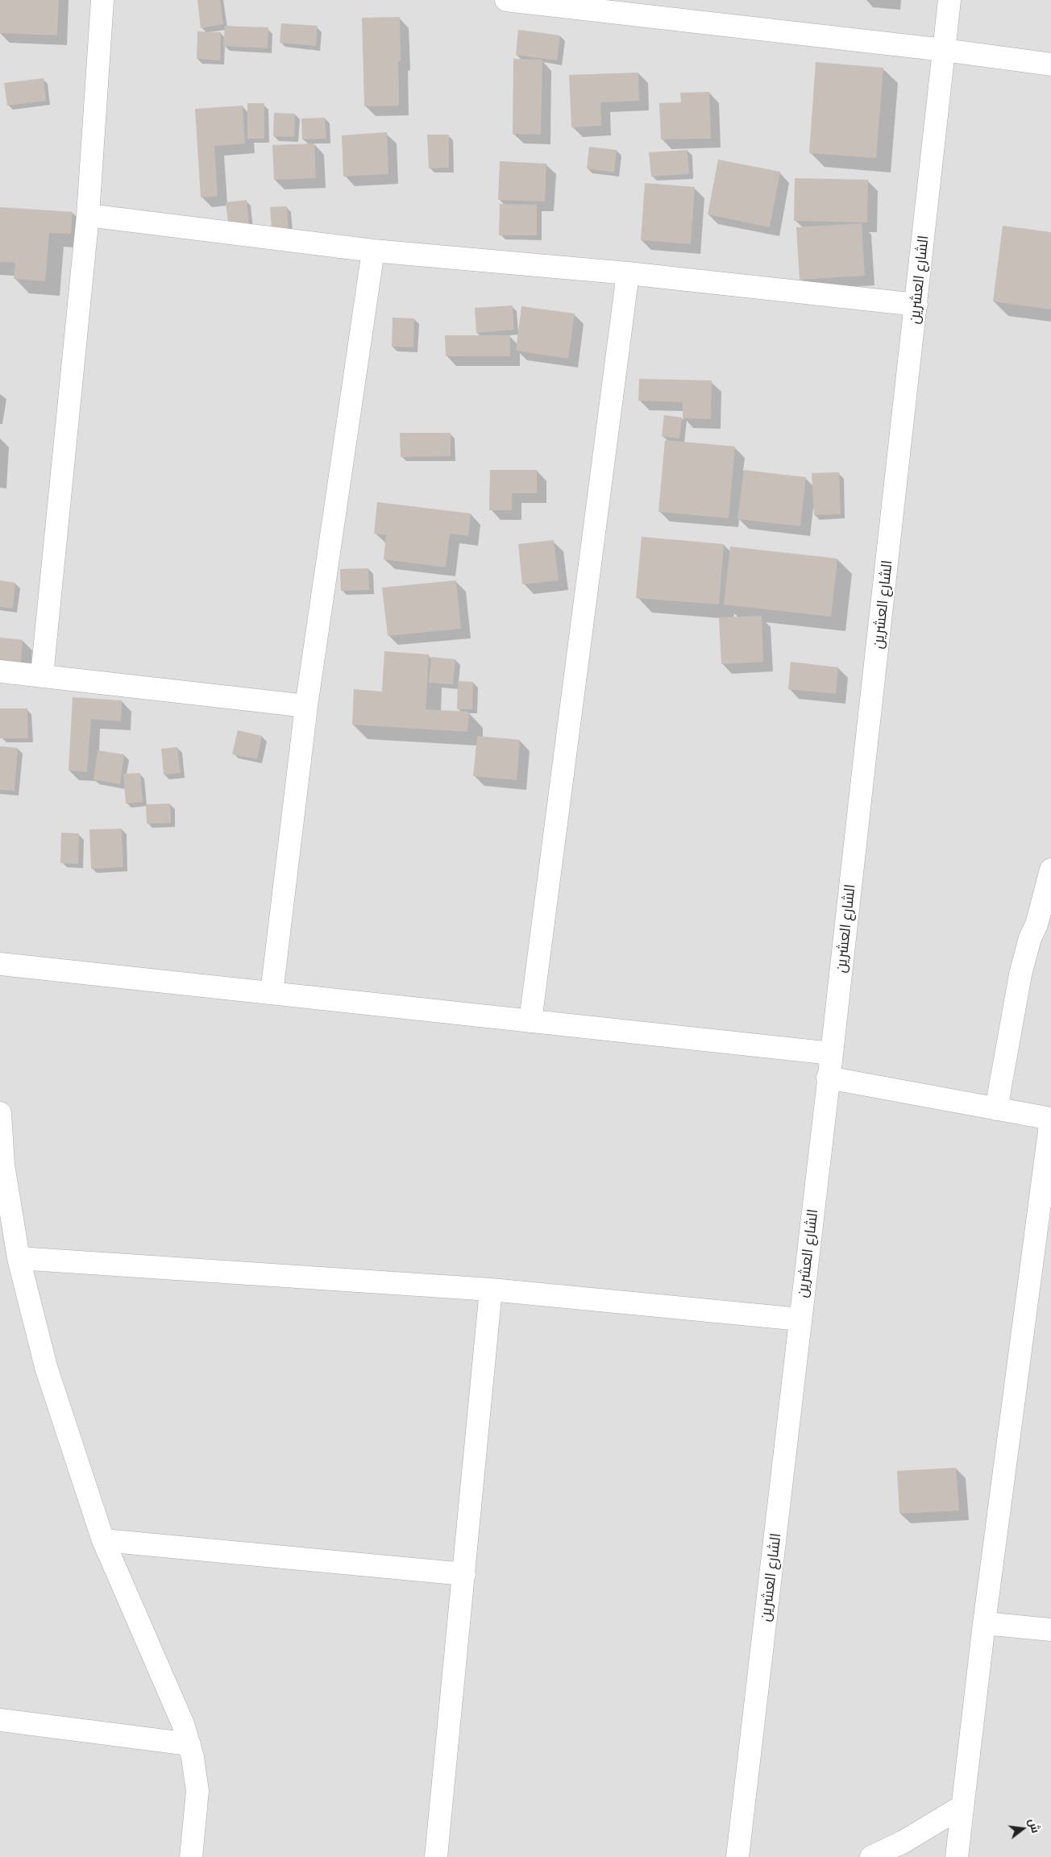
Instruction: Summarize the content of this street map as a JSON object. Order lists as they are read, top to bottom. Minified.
{"streets":{"street":["الشارع العشرين"]},"north":"right"}
